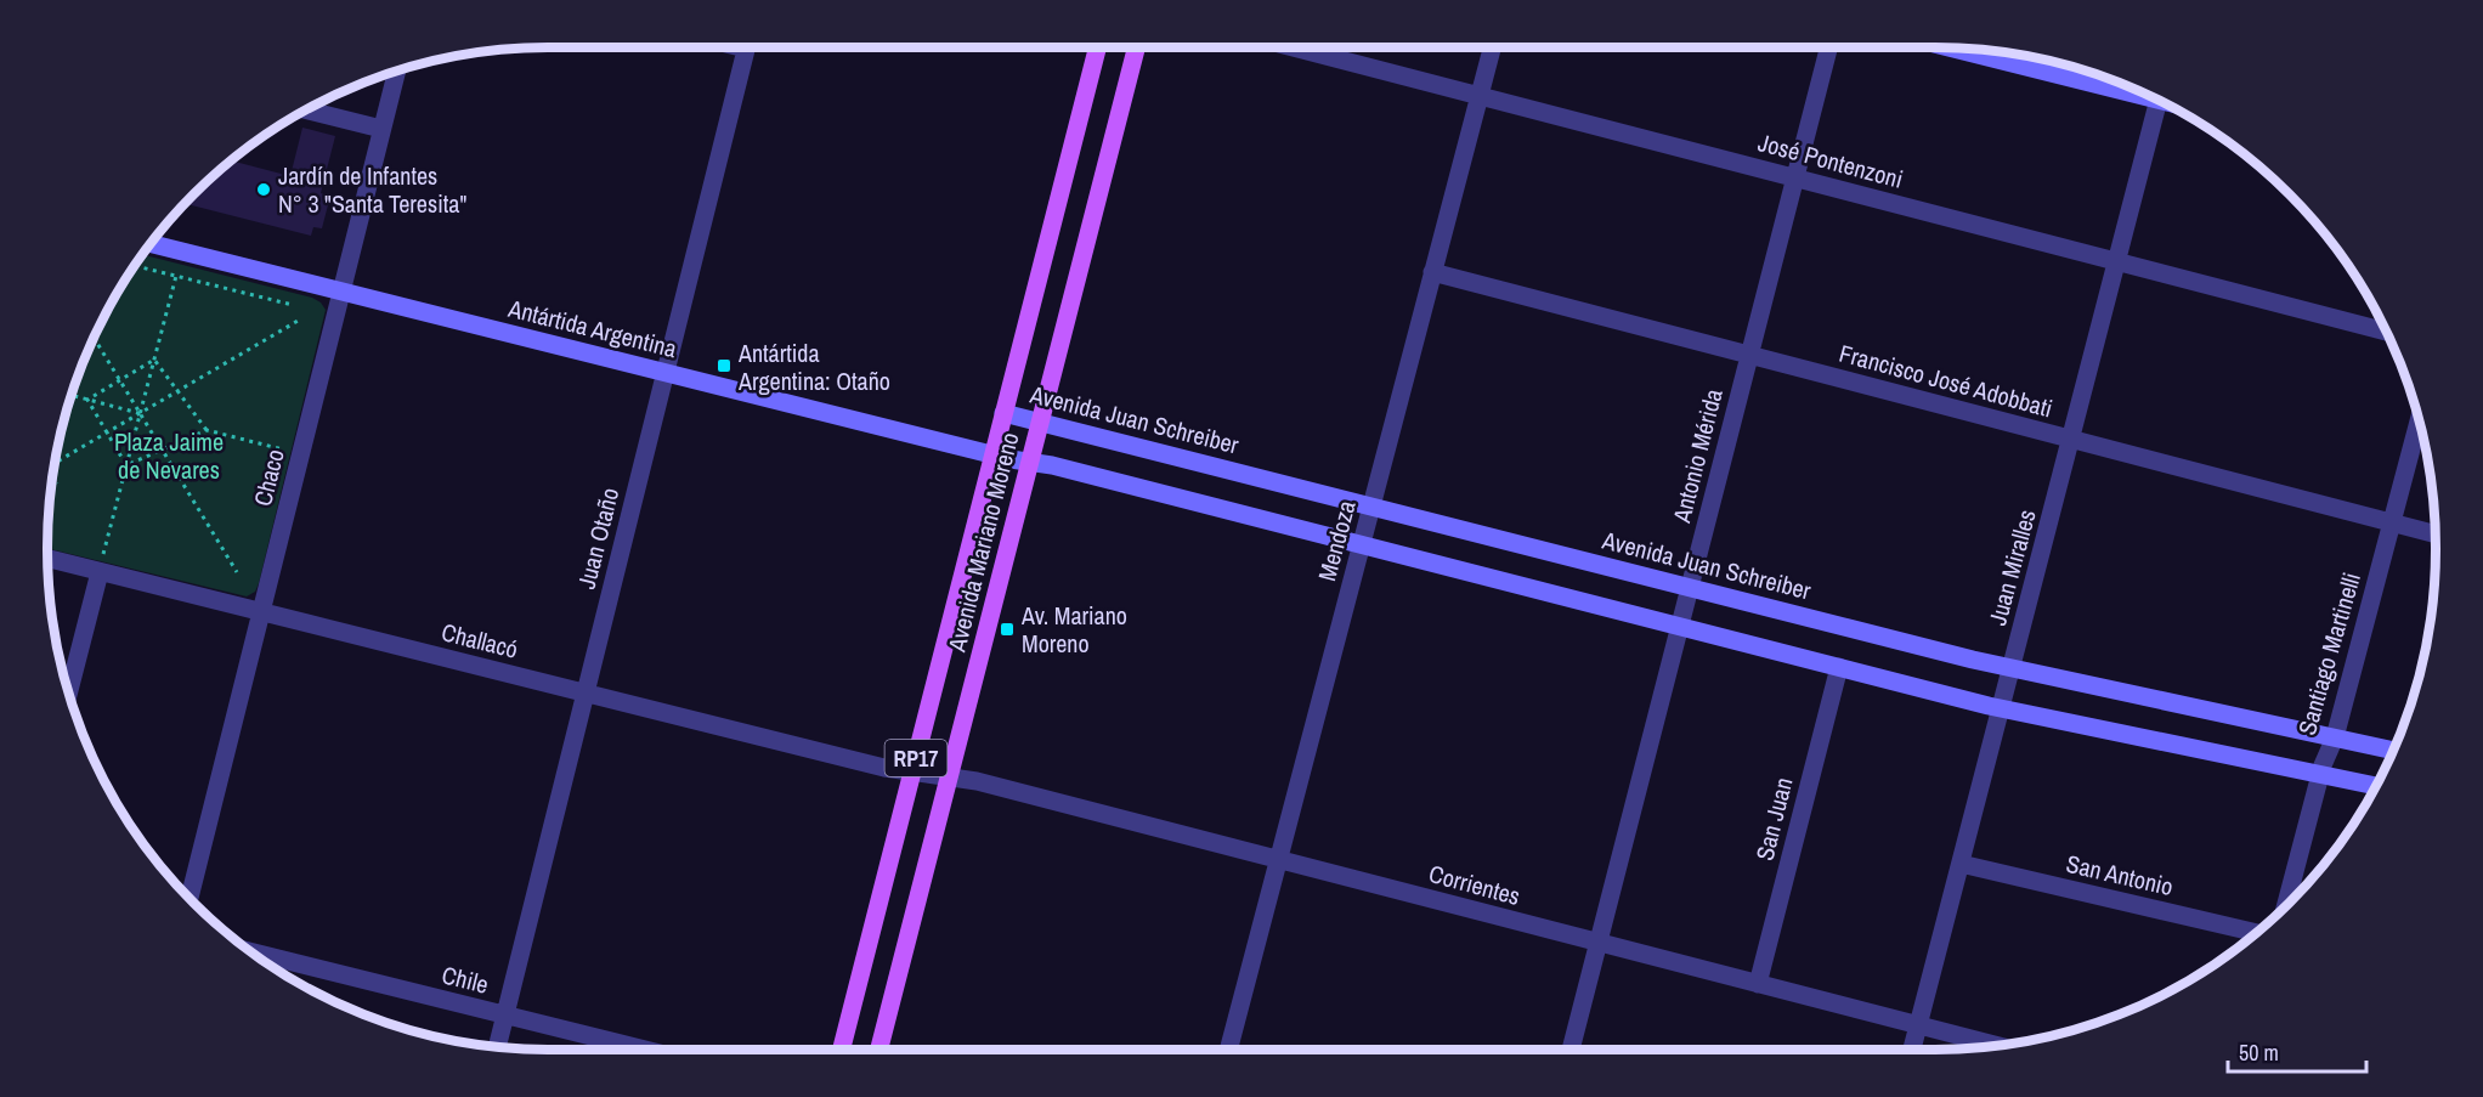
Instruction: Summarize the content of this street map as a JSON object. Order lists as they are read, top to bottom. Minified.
{"streets":{"main road":["Antártida Argentina","Avenida Juan Schreiber","Avenida Mariano Moreno","RP17"],"street":["José Pontenzoni","Francisco José Adobbati","Antonio Mérida","Chaco","Juan Otaño","Mendoza","Juan Miralles","Challacó","Santiago Martinelli","San Juan","San Antonio","Corrientes","Chile"]},"crossings":[["José Pontenzoni","Antonio Mérida"],["José Pontenzoni","Mendoza"],["José Pontenzoni","Juan Miralles"],["Antártida Argentina","Chaco"],["Antártida Argentina","Juan Otaño"],["Antártida Argentina","Avenida Mariano Moreno"],["Francisco José Adobbati","Antonio Mérida"],["Francisco José Adobbati","Mendoza"],["Francisco José Adobbati","Juan Miralles"],["Francisco José Adobbati","Santiago Martinelli"],["Avenida Juan Schreiber","Antonio Mérida"],["Avenida Juan Schreiber","Mendoza"],["Avenida Juan Schreiber","Avenida Mariano Moreno"],["Avenida Juan Schreiber","Juan Miralles"],["Avenida Juan Schreiber","Santiago Martinelli"],["Antonio Mérida","Corrientes"],["Chaco","Challacó"],["Juan Otaño","Challacó"],["Juan Otaño","Chile"],["Mendoza","Corrientes"],["Avenida Mariano Moreno","Challacó"],["Avenida Mariano Moreno","Corrientes"],["Juan Miralles","San Antonio"],["Juan Miralles","Corrientes"],["Challacó","Corrientes"],["San Juan","Corrientes"]],"parks":["Plaza Jaime de Nevares"],"places":{"other":["Jardín de Infantes N° 3 \"Santa Teresita\""],"transit":["Antártida Argentina: Otaño","Av. Mariano Moreno"]},"scale_bar":"50 m"}
